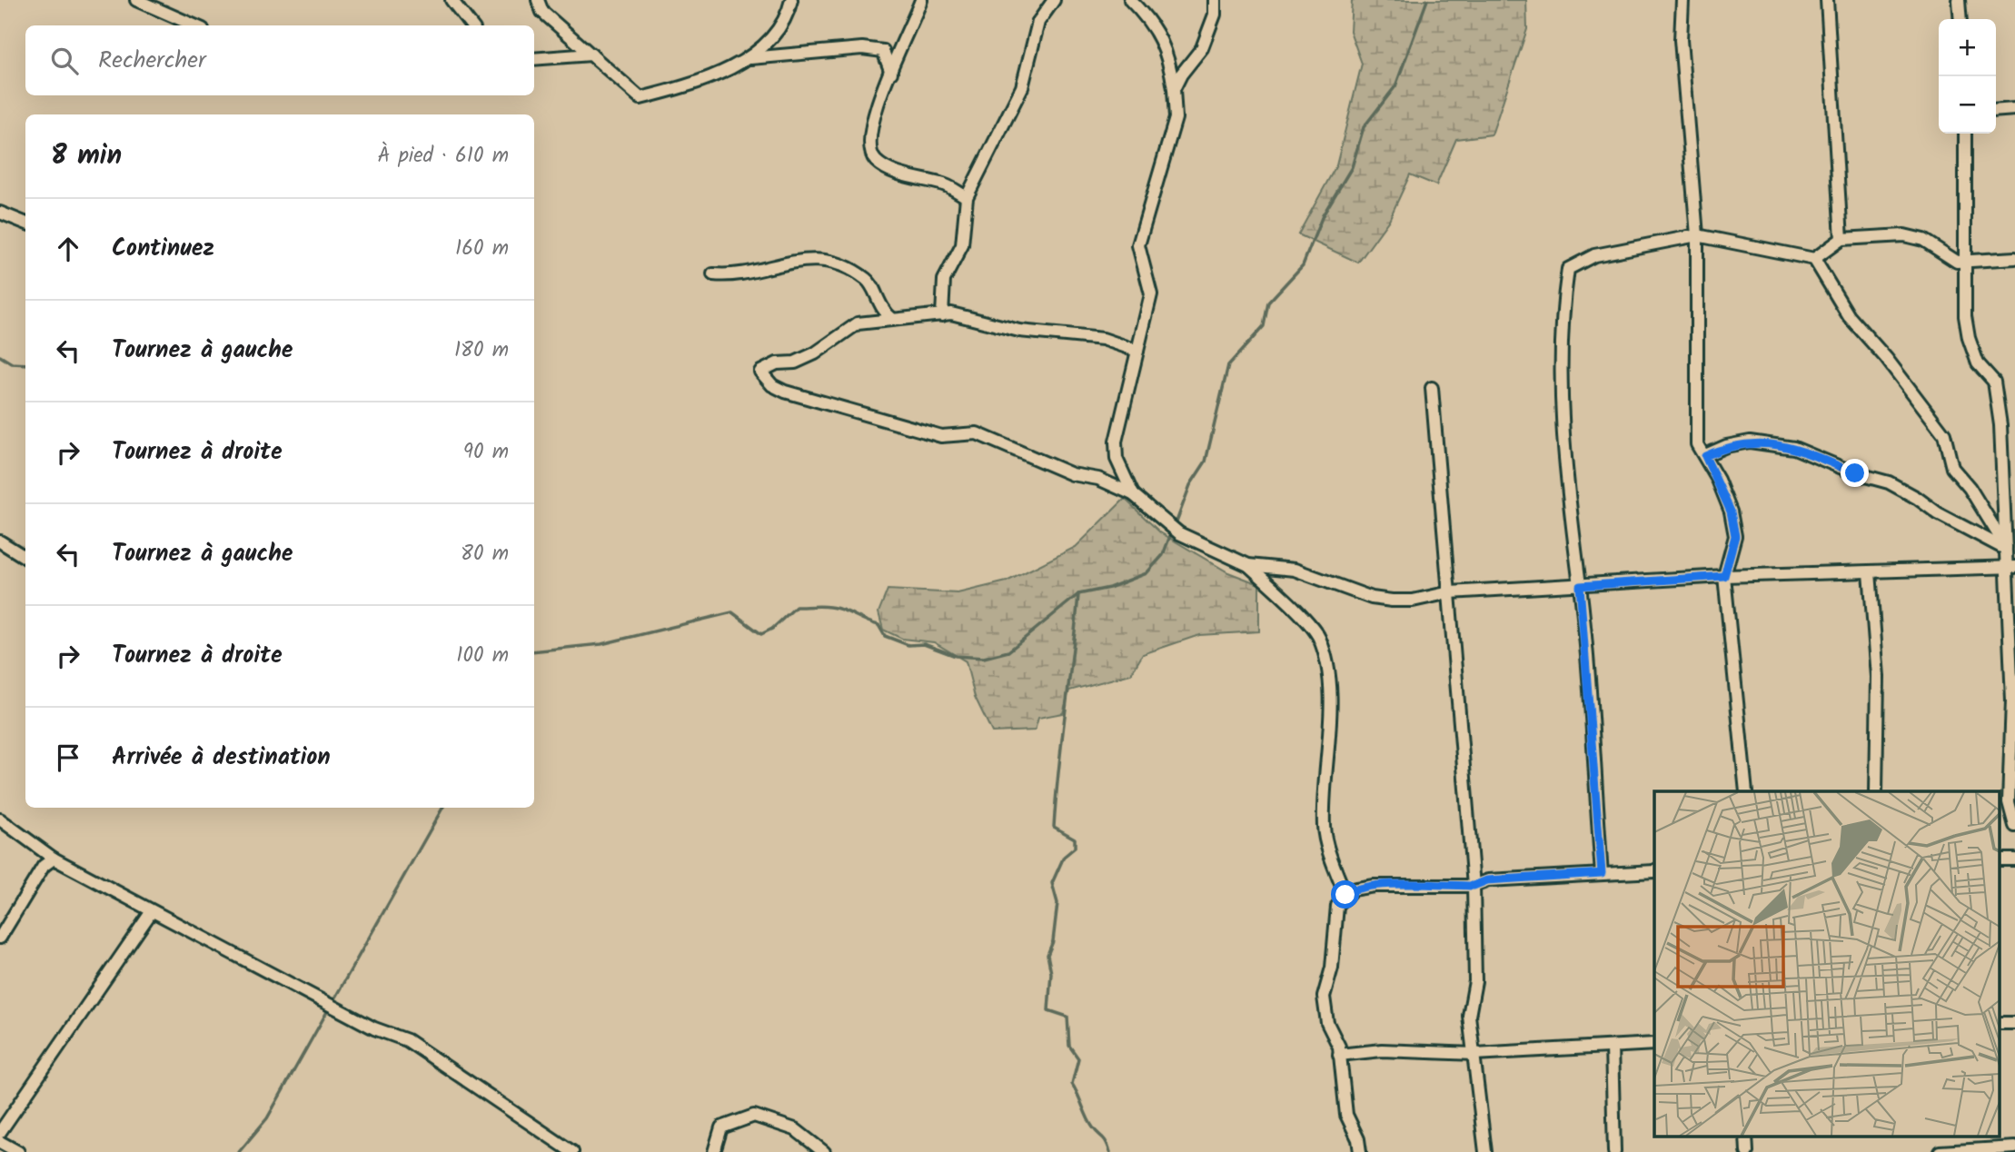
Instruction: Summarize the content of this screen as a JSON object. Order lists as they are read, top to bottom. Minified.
{"page":{"map_buttons":["+","−"],"search":"Rechercher","heading":["8 min","À pied · 610 m"],"list":[["Continuez","160 m"],["Tournez à gauche","180 m"],["Tournez à droite","90 m"],["Tournez à gauche","80 m"],["Tournez à droite","100 m"],"Arrivée à destination"]}}
